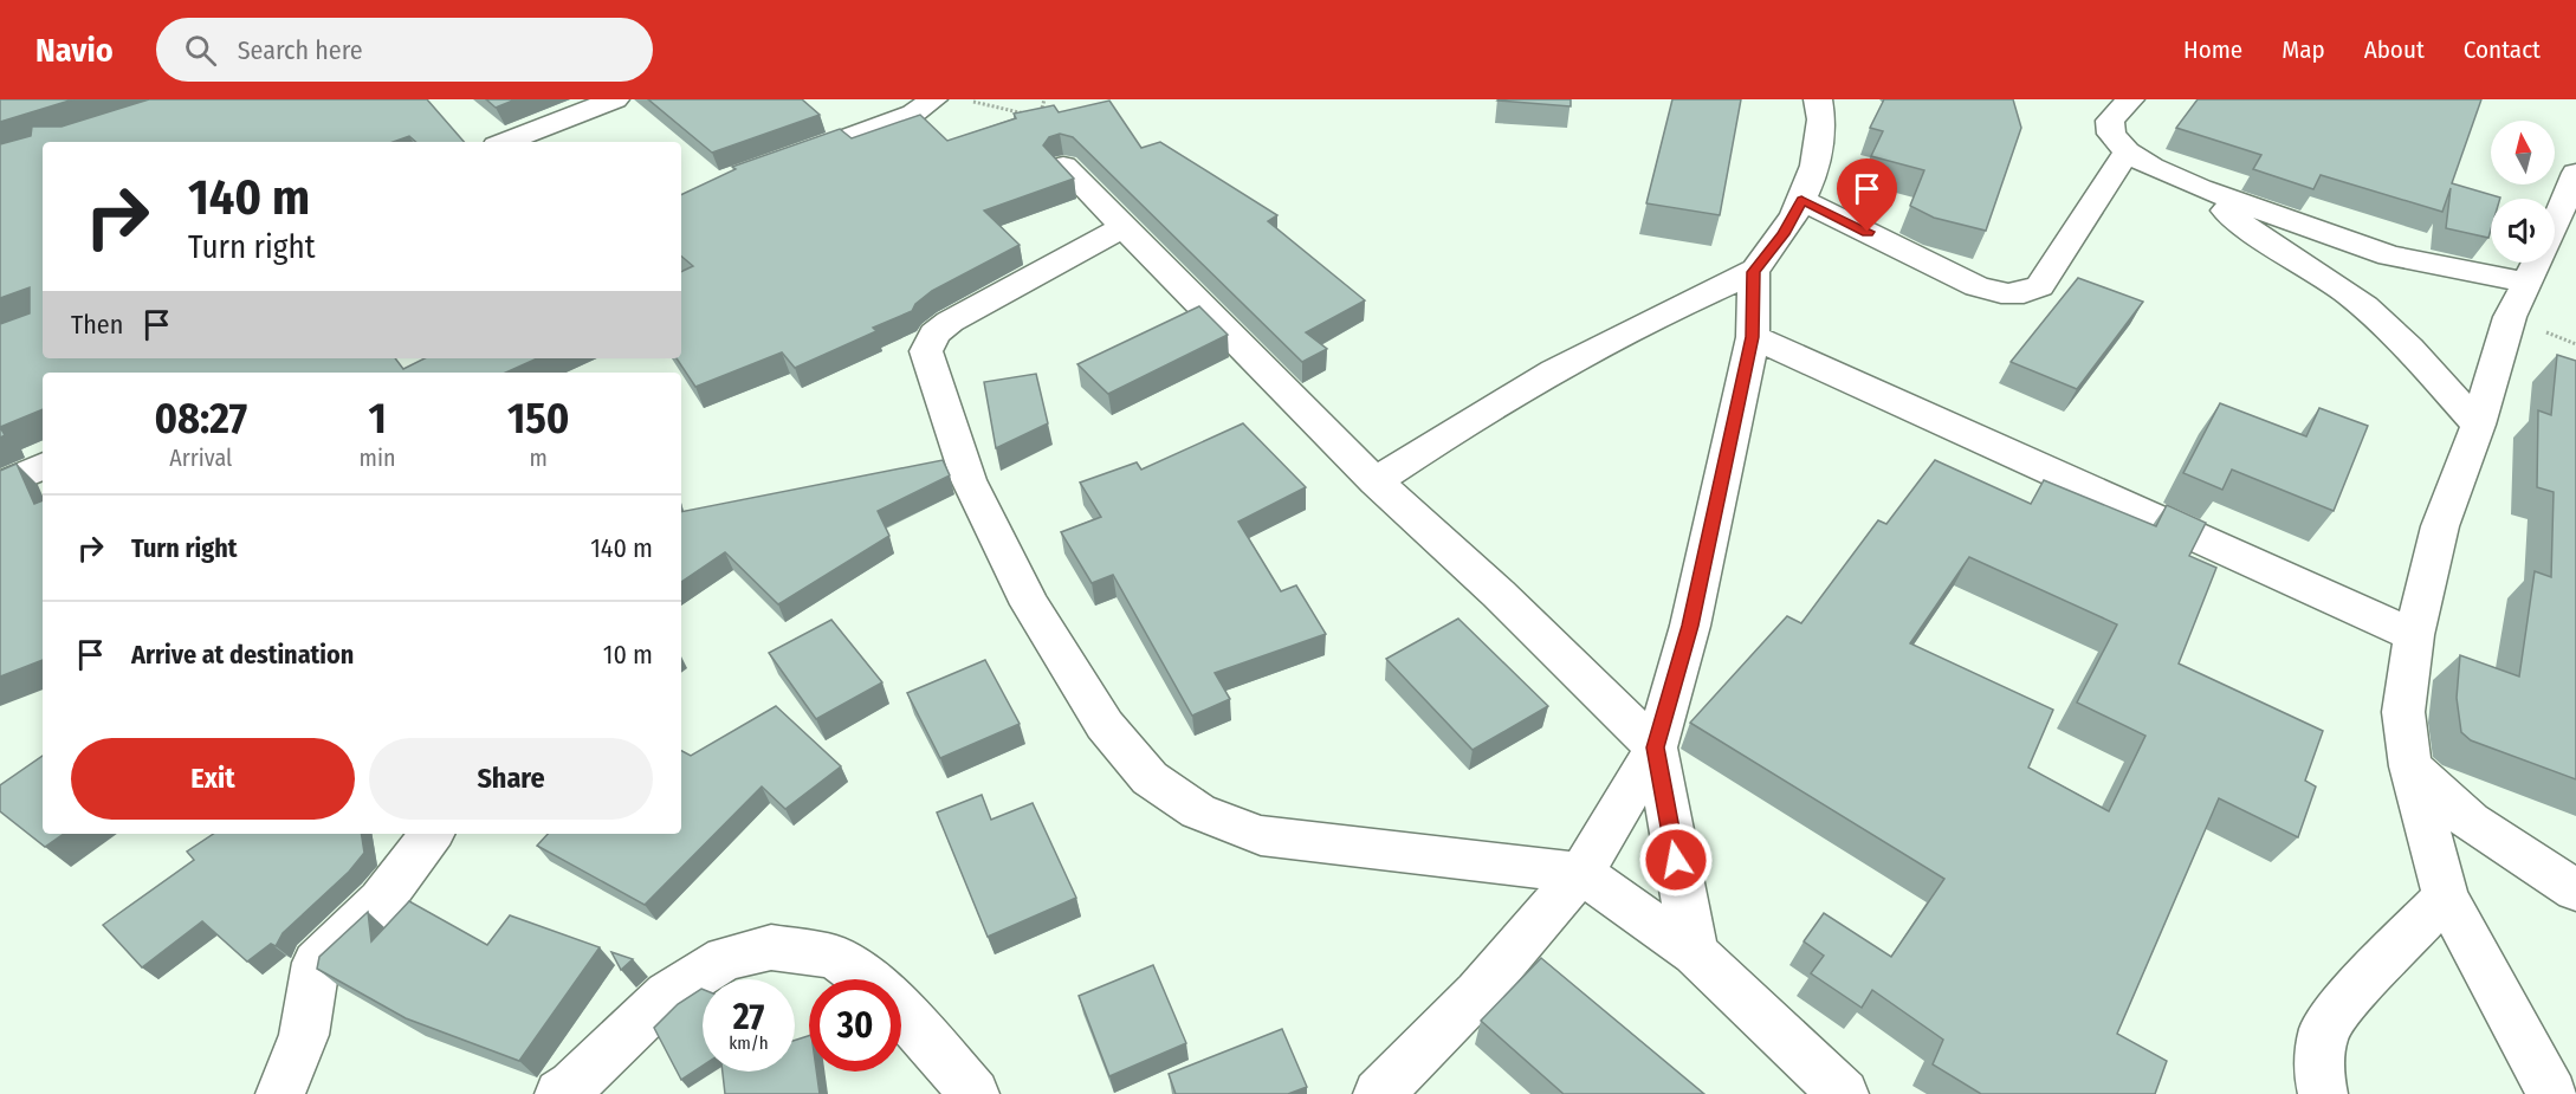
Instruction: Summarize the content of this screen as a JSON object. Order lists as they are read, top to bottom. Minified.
{"north":"top","page":{"header":"Navio","search":"Search here","nav":["Home","Map","About","Contact"],"turn":["140 m","Turn right"],"then":"Then","eta":["08:27","Arrival","1","min","150","m"],"list":[{"name":"Turn right","value":"140 m"},{"name":"Arrive at destination","value":"10 m"}],"buttons":["Exit","Share"],"speed":"27 km/h","limit":"30"}}
